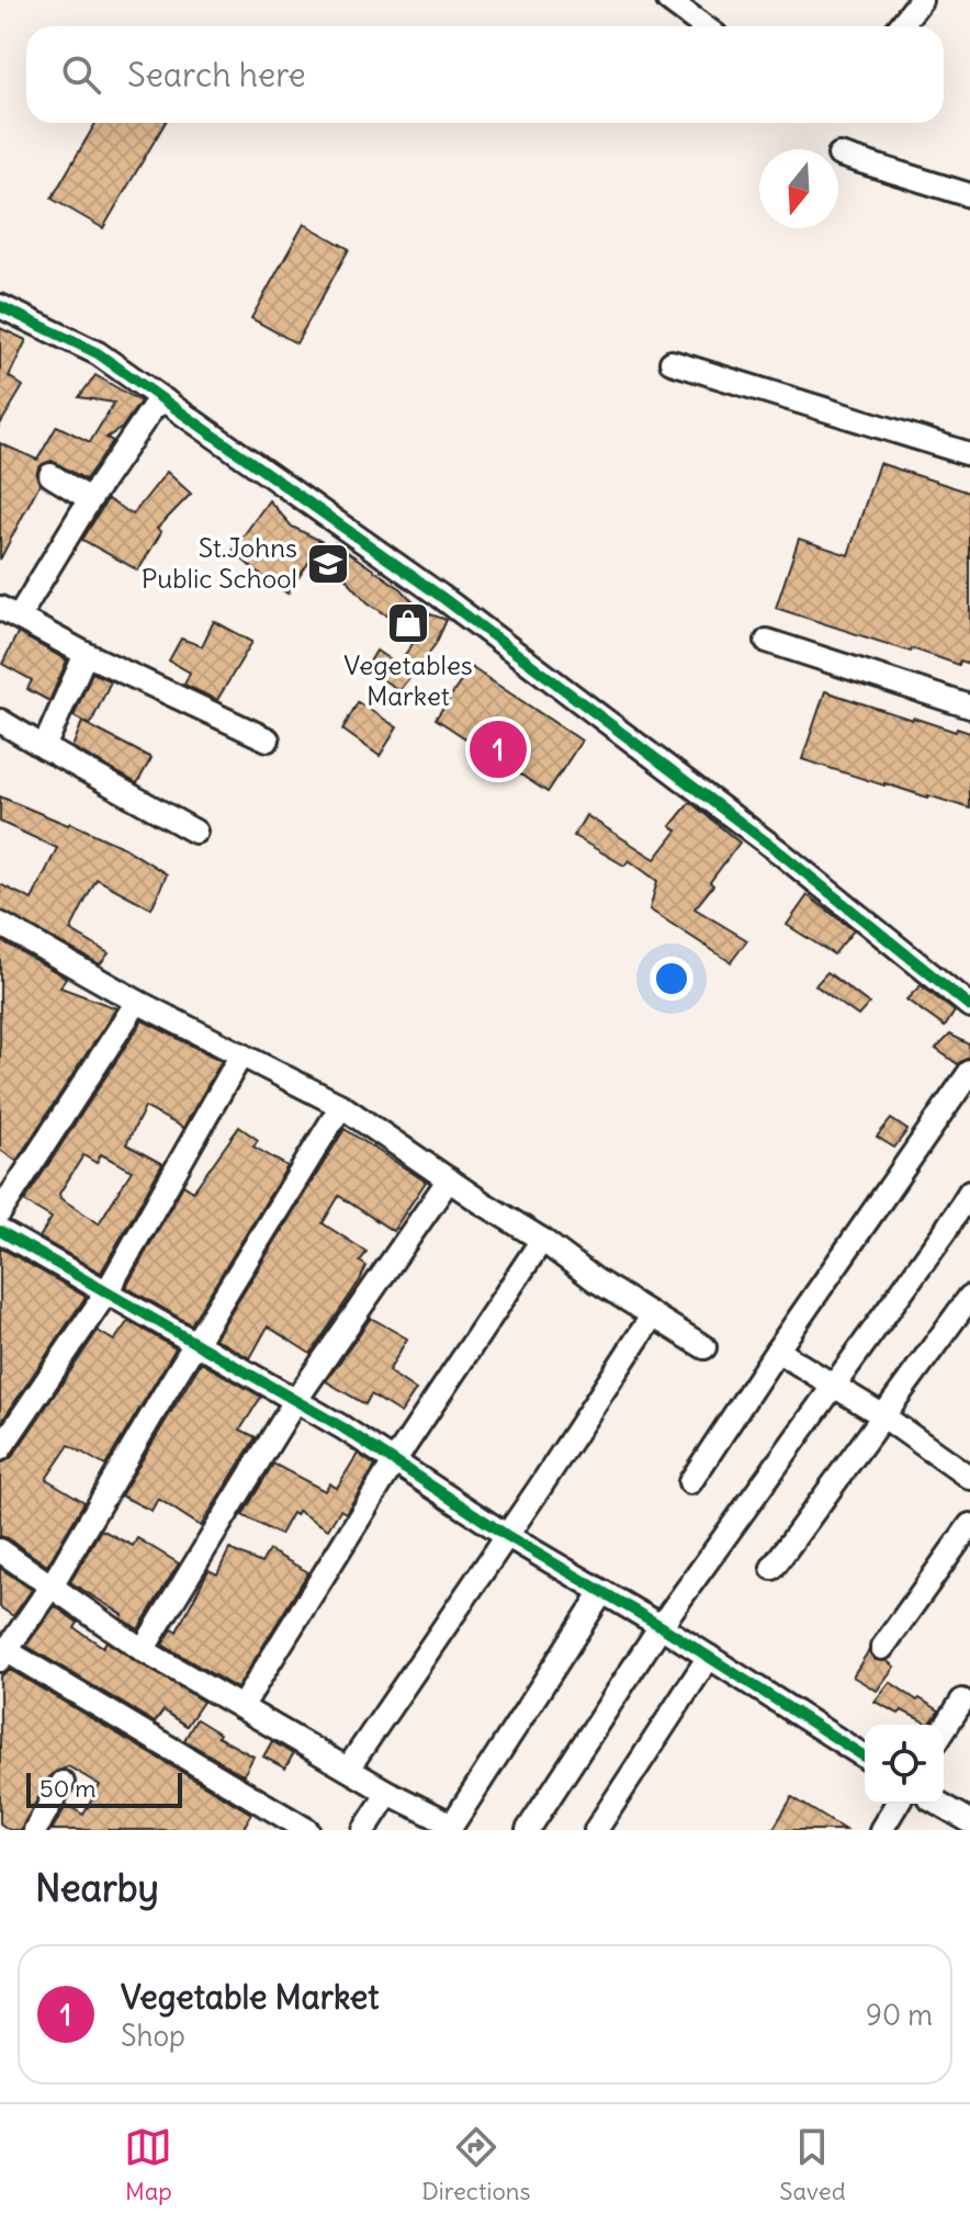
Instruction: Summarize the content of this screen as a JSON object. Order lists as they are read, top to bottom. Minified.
{"places":{"school or university":["St.Johns Public School"],"shop":["Vegetables Market"]},"scale_bar":"50 m","north":"bottom","page":{"search":"Search here","pins":"1","scale":"50 m","heading":"Nearby","list":[{"mark":"1","name":"Vegetable Market","note":"Shop","value":"90 m"}],"nav":["Map","Directions","Saved"]}}
